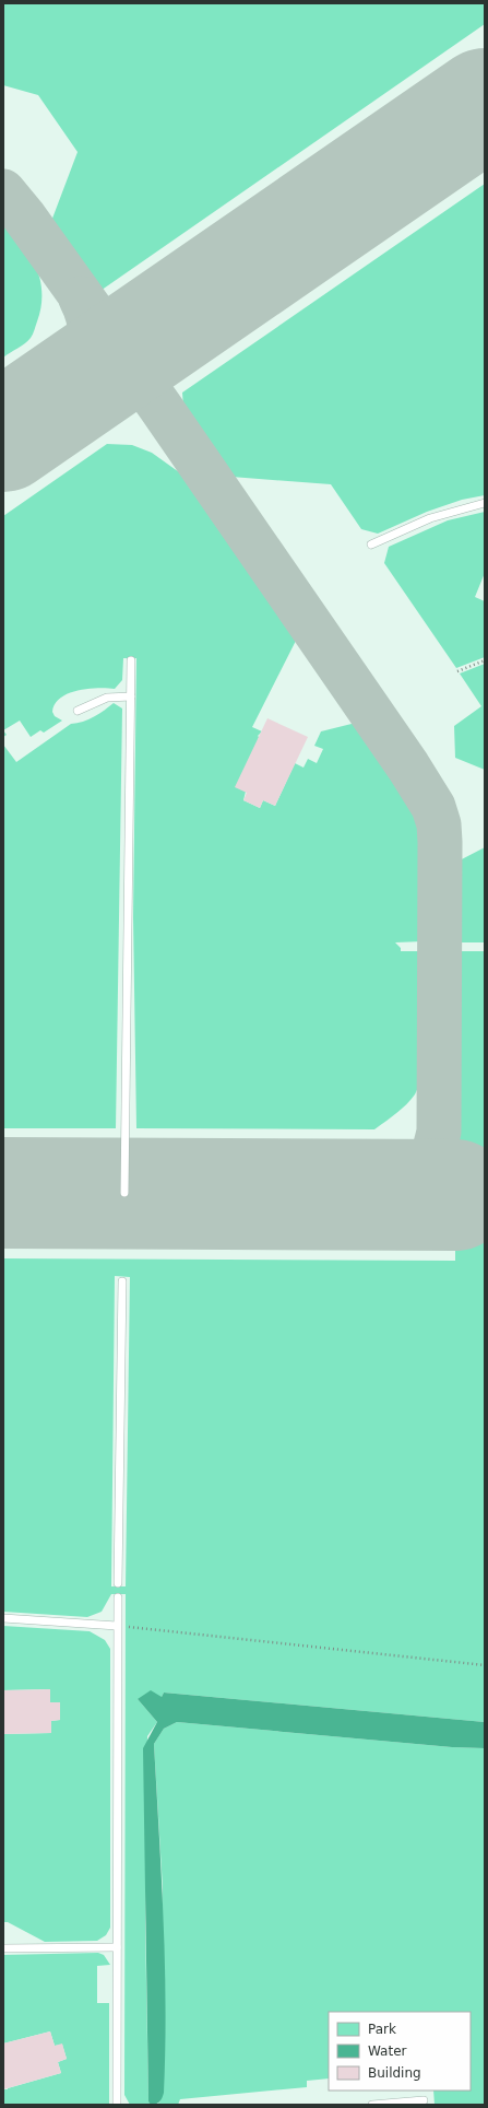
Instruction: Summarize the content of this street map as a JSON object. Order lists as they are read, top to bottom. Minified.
{"legend":["Park","Water","Building"]}
